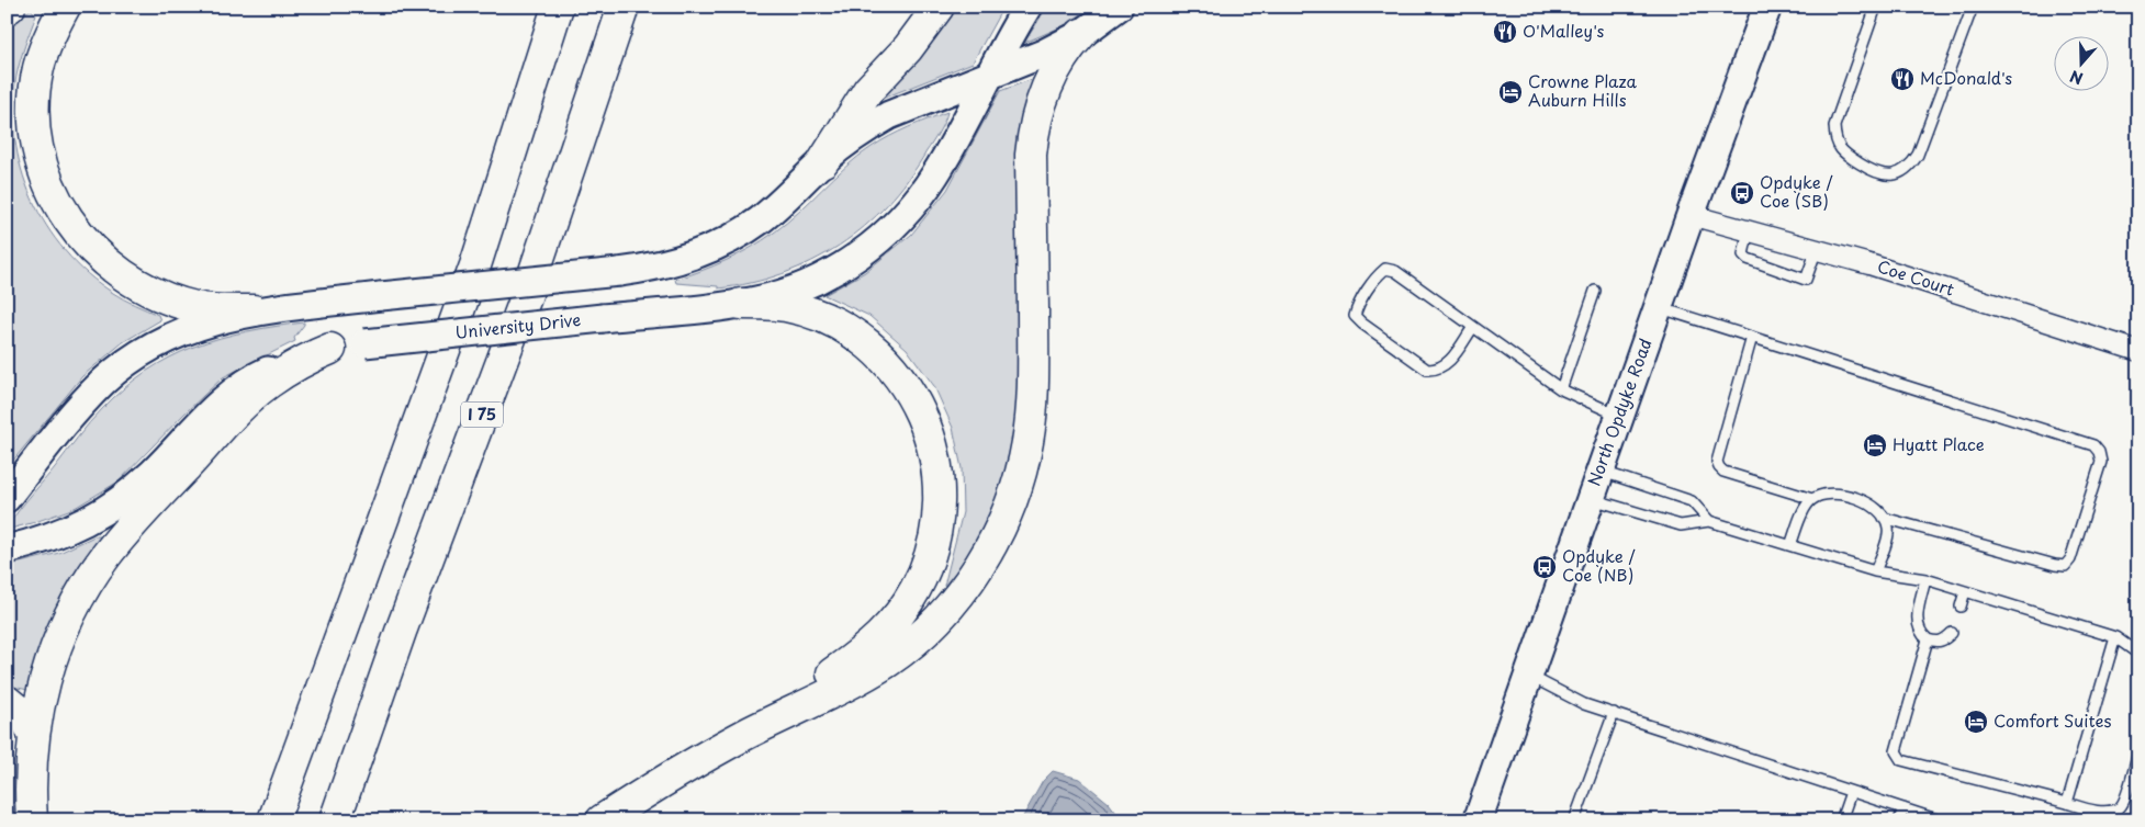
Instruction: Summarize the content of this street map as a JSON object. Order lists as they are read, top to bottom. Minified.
{"streets":{"highway":["I 75"],"main road":["University Drive","North Opdyke Road"],"street":["Coe Court"]},"crossings":[["Coe Court","North Opdyke Road"]],"places":{"restaurant":["O'Malley's","McDonald's"],"hotel":["Crowne Plaza Auburn Hills","Hyatt Place","Comfort Suites"],"bus stop":["Opdyke / Coe (SB)","Opdyke / Coe (NB)"]},"north":"bottom"}
